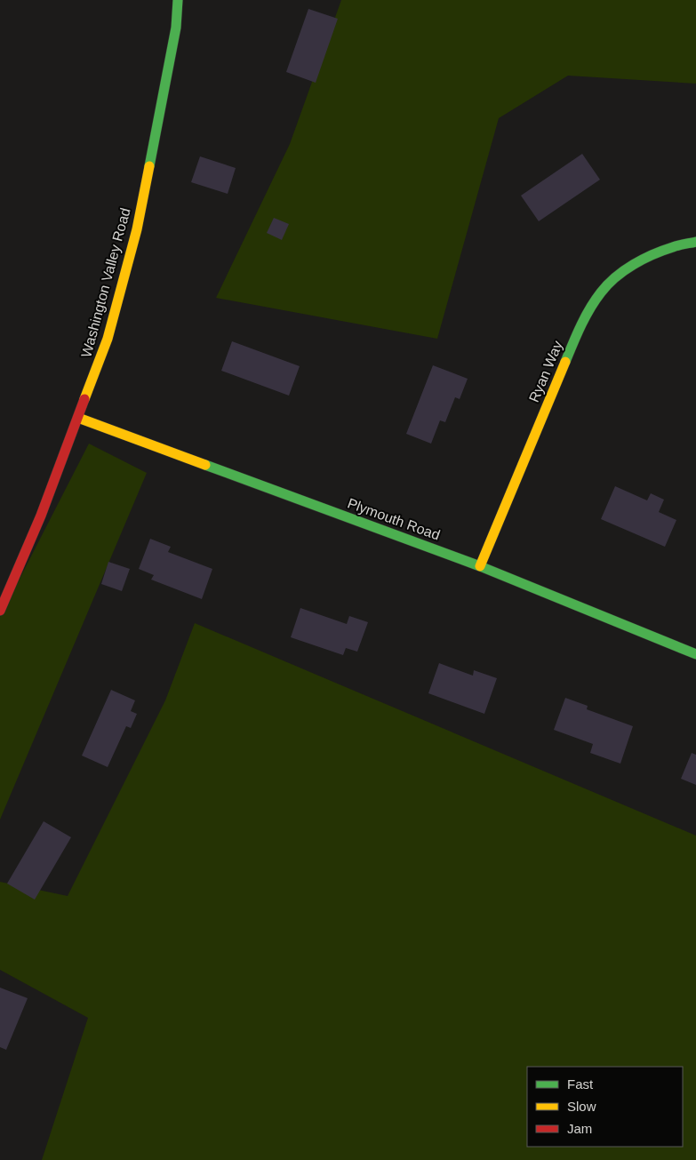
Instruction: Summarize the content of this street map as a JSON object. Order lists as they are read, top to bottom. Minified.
{"streets":{"street":["Washington Valley Road","Ryan Way","Plymouth Road"]},"crossings":[["Washington Valley Road","Plymouth Road"],["Ryan Way","Plymouth Road"]],"legend":["Fast","Slow","Jam"]}
